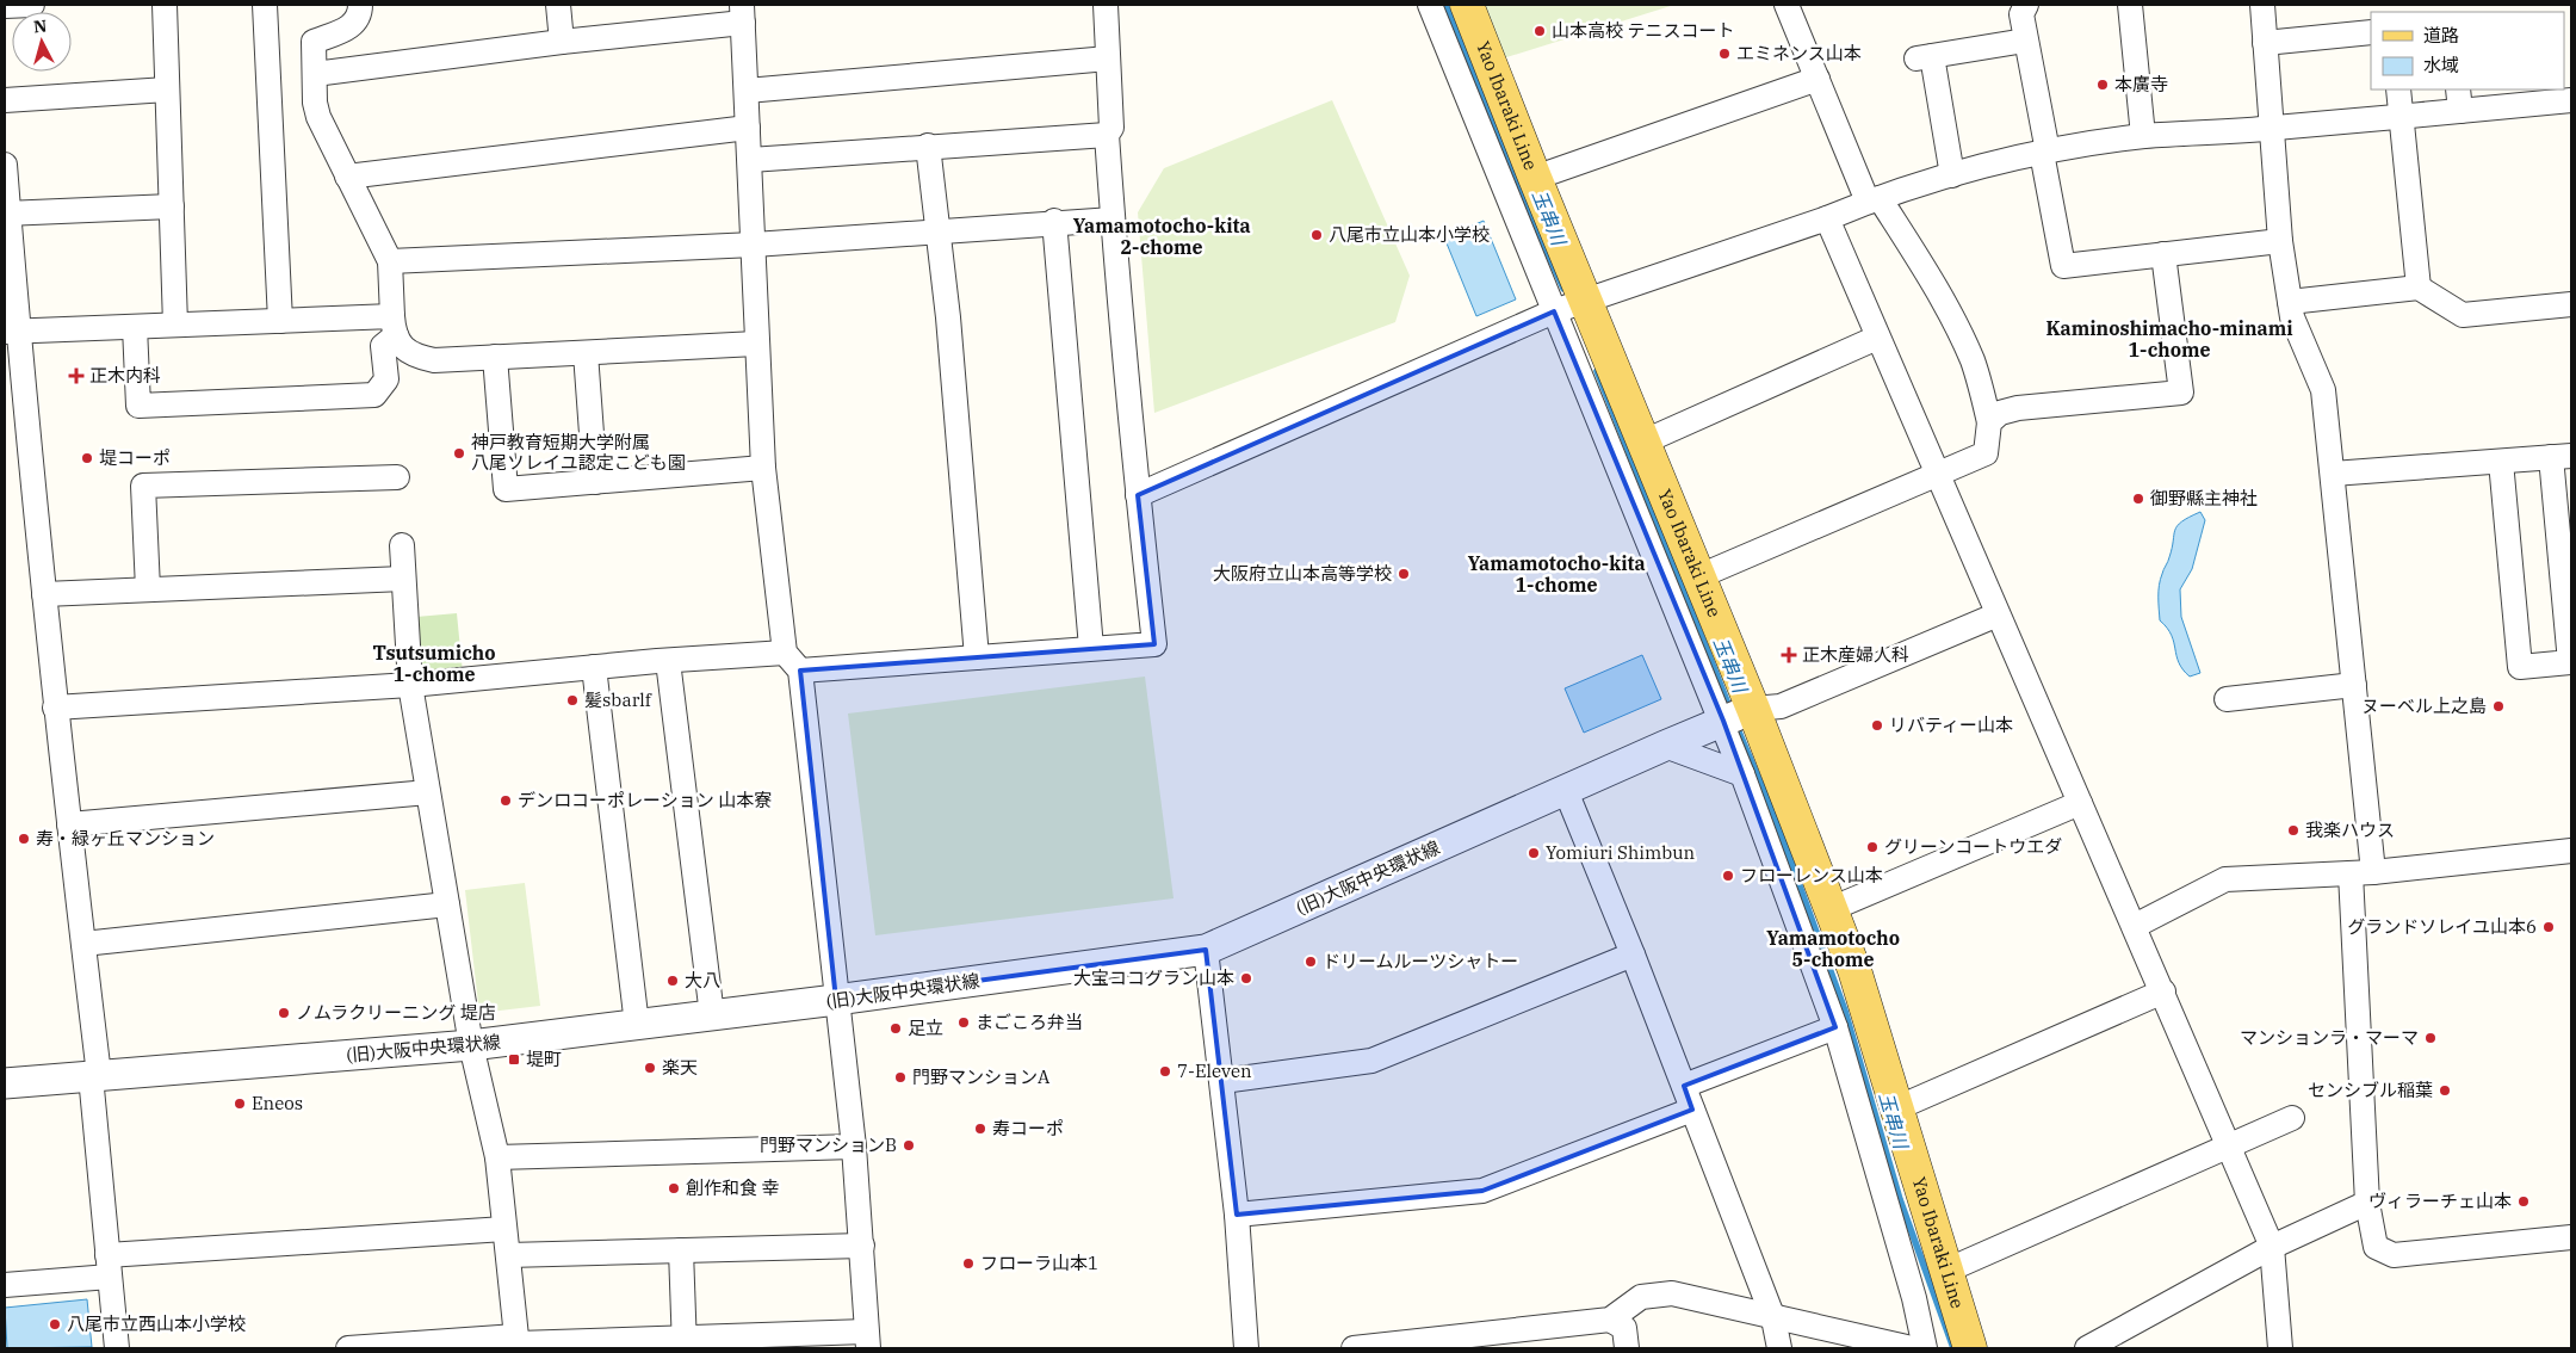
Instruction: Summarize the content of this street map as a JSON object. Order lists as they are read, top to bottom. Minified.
{"streets":{"main road":["Yao Ibaraki Line"],"street":["(旧)大阪中央環状線"]},"crossings":[["Yao Ibaraki Line","(旧)大阪中央環状線"]],"districts":["Yamamotocho-kita 2-chome","Kaminoshimacho-minami 1-chome","Yamamotocho-kita 1-chome","Tsutsumicho 1-chome","Yamamotocho 5-chome"],"water":["玉串川"],"places":{"other":["山本高校 テニスコート","エミネンス山本","本廣寺","八尾市立山本小学校","神戸教育短期大学附属 八尾ソレイユ認定こども園","堤コーポ","御野縣主神社","大阪府立山本高等学校","髪sbarlf","ヌーベル上之島","リバティー山本","デンロコーポレーション 山本寮","我楽ハウス","寿・緑ヶ丘マンション","グリーンコートウエダ","Yomiuri Shimbun","フローレンス山本","グランドソレイユ山本6","ドリームルーツシャトー","大宝ココグラン山本","大八","ノムラクリーニング 堤店","まごころ弁当","足立","マンションラ・マーマ","楽天","7-Eleven","門野マンションA","センシブル稲葉","Eneos","寿コーポ","門野マンションB","創作和食 幸","ヴィラーチェ山本","フローラ山本1","八尾市立西山本小学校"],"health":["正木内科","正木産婦人科"],"transit":["堤町"]},"legend":["道路","水域"],"north":"top"}
